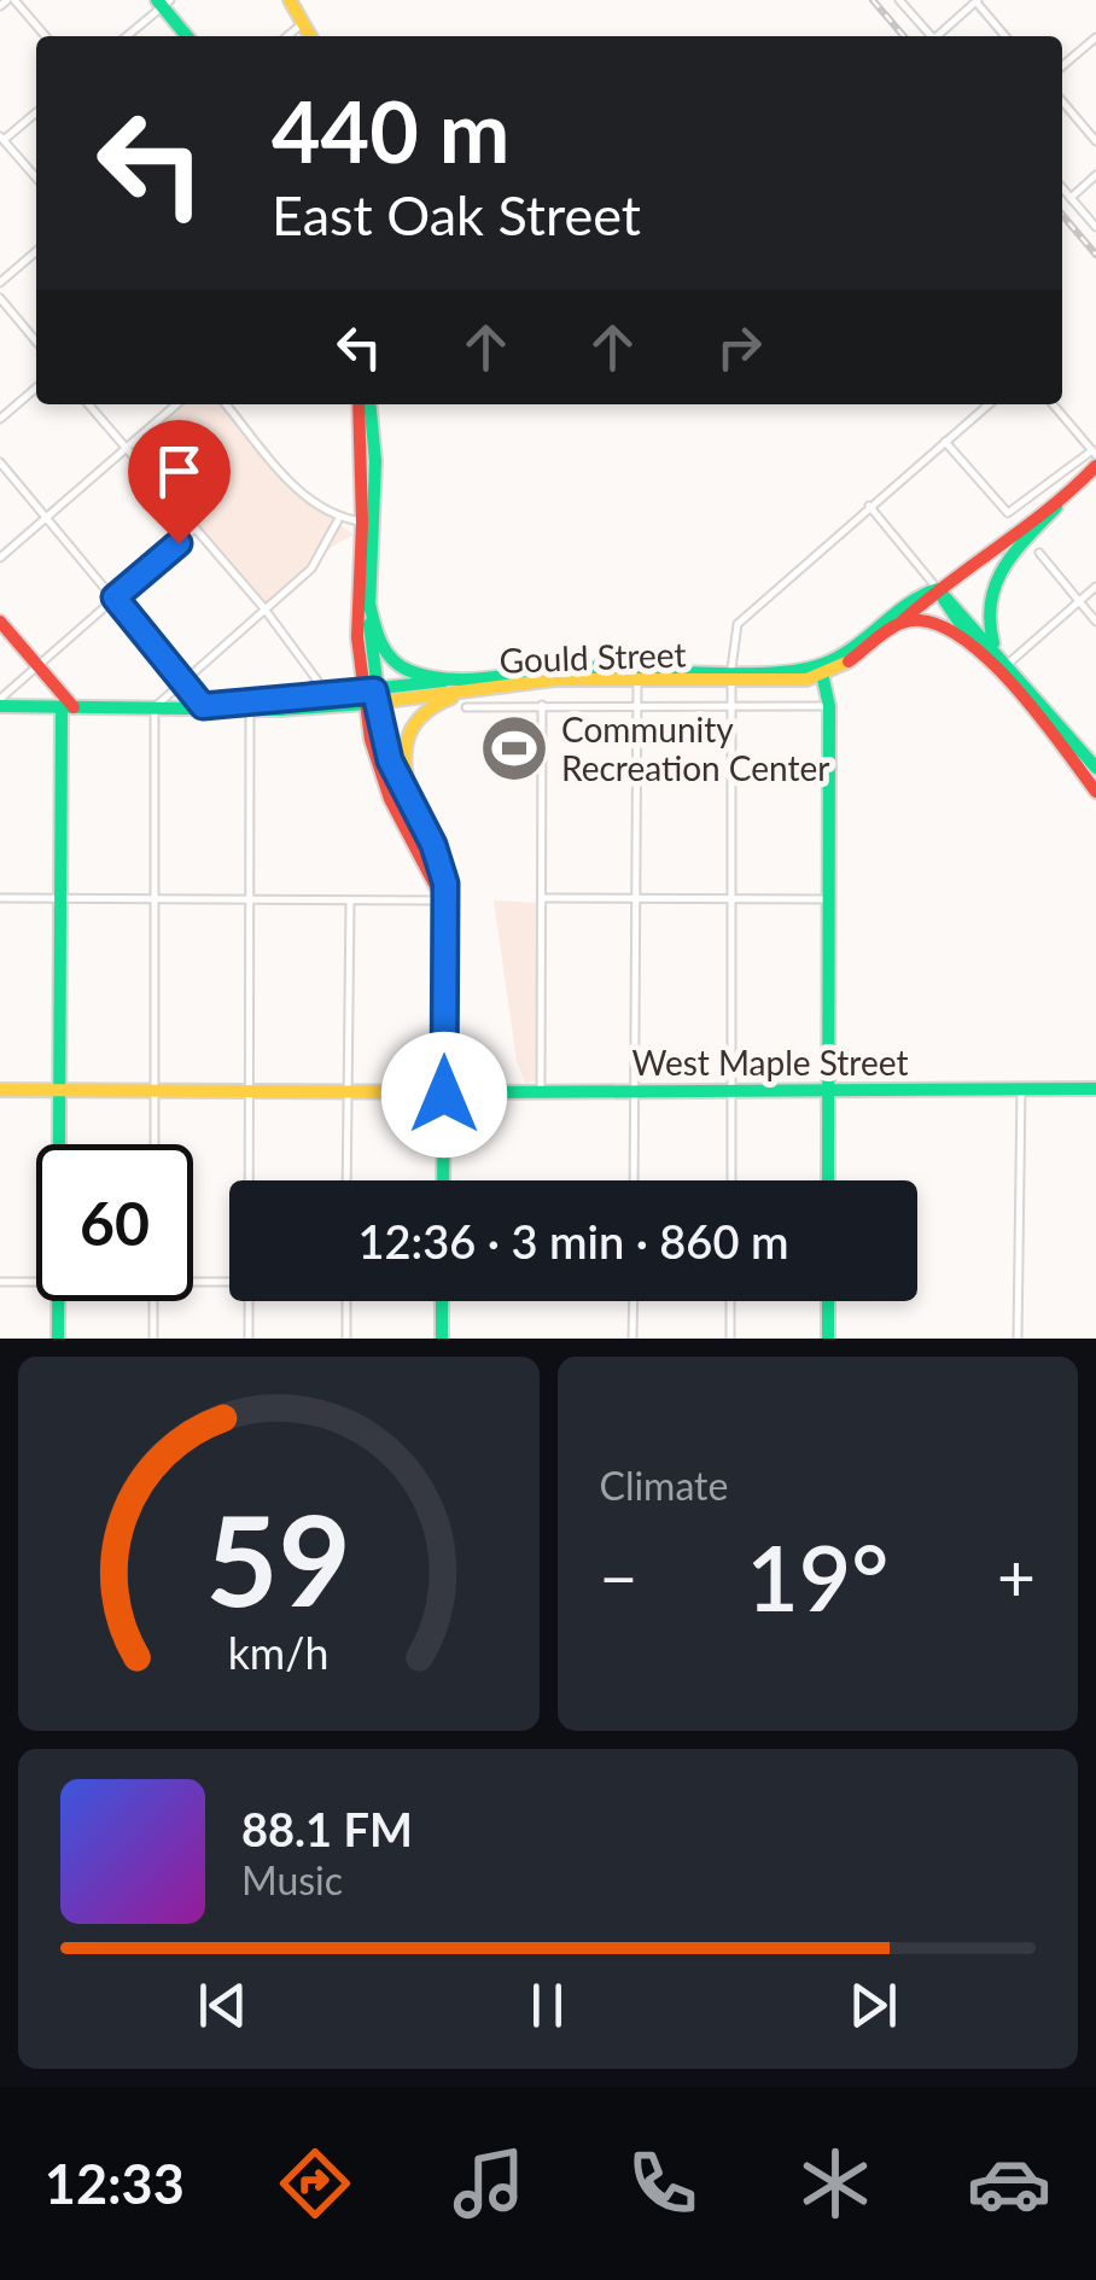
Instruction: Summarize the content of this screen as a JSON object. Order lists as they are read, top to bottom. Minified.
{"streets":{"main road":["Gould Street","West Maple Street"]},"places":{"sports":["Community Recreation Center"]},"page":{"turn":["440 m","East Oak Street"],"limit":"60","trip":"12:36 · 3 min · 860 m","tile":"Climate","heat":["−","19°","+"],"song":["88.1 FM","Music"],"tabs":"12:33","gauge":["59","km/h"]}}
